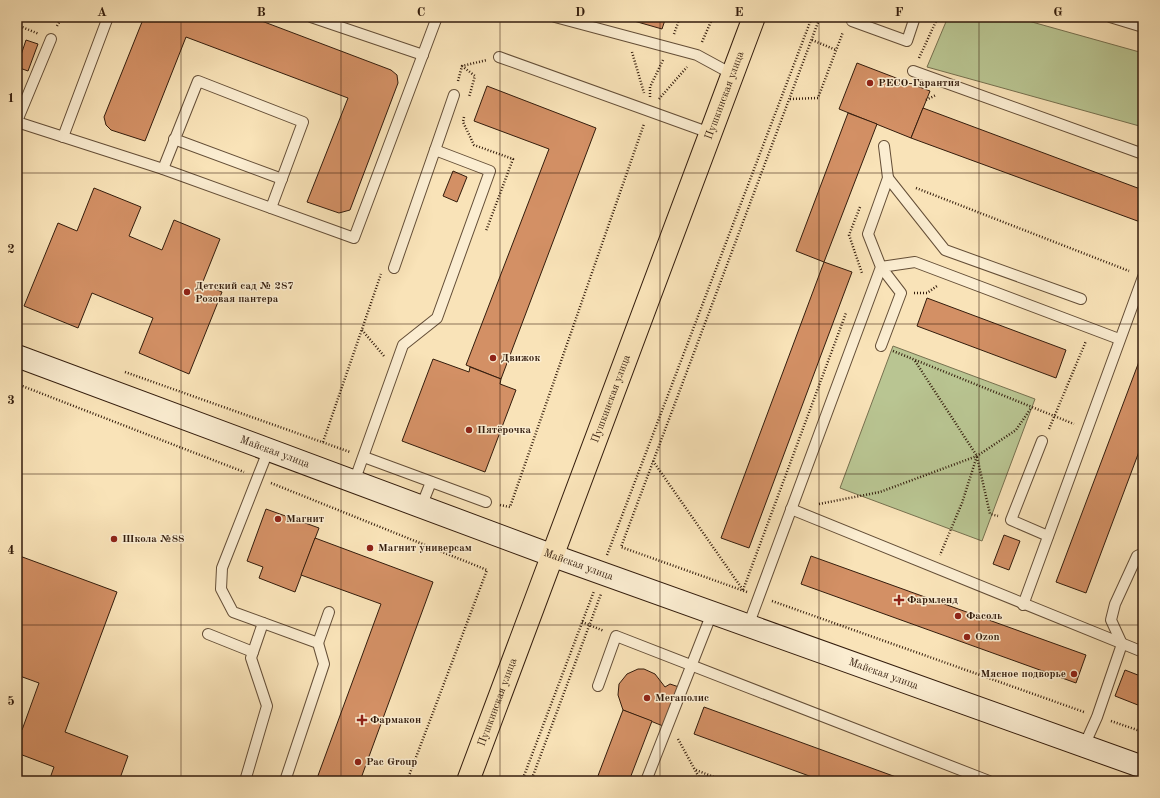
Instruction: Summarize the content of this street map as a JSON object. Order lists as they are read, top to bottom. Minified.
{"streets":{"main road":["Пушкинская улица"],"street":["Майская улица"]},"crossings":[["Пушкинская улица","Майская улица"]],"places":{"other":["РЕСО-Гарантия","Детский сад № 287 Розовая пантера","Движок","Пятёрочка","Магнит","Школа №88","Магнит универсам","Фасоль","Ozon","Мясное подворье","Мегаполис","Pac Group"],"health":["Фармленд","Фармакон"]},"grid":{"columns":["A","B","C","D","E","F","G"],"rows":["1","2","3","4","5"]}}
